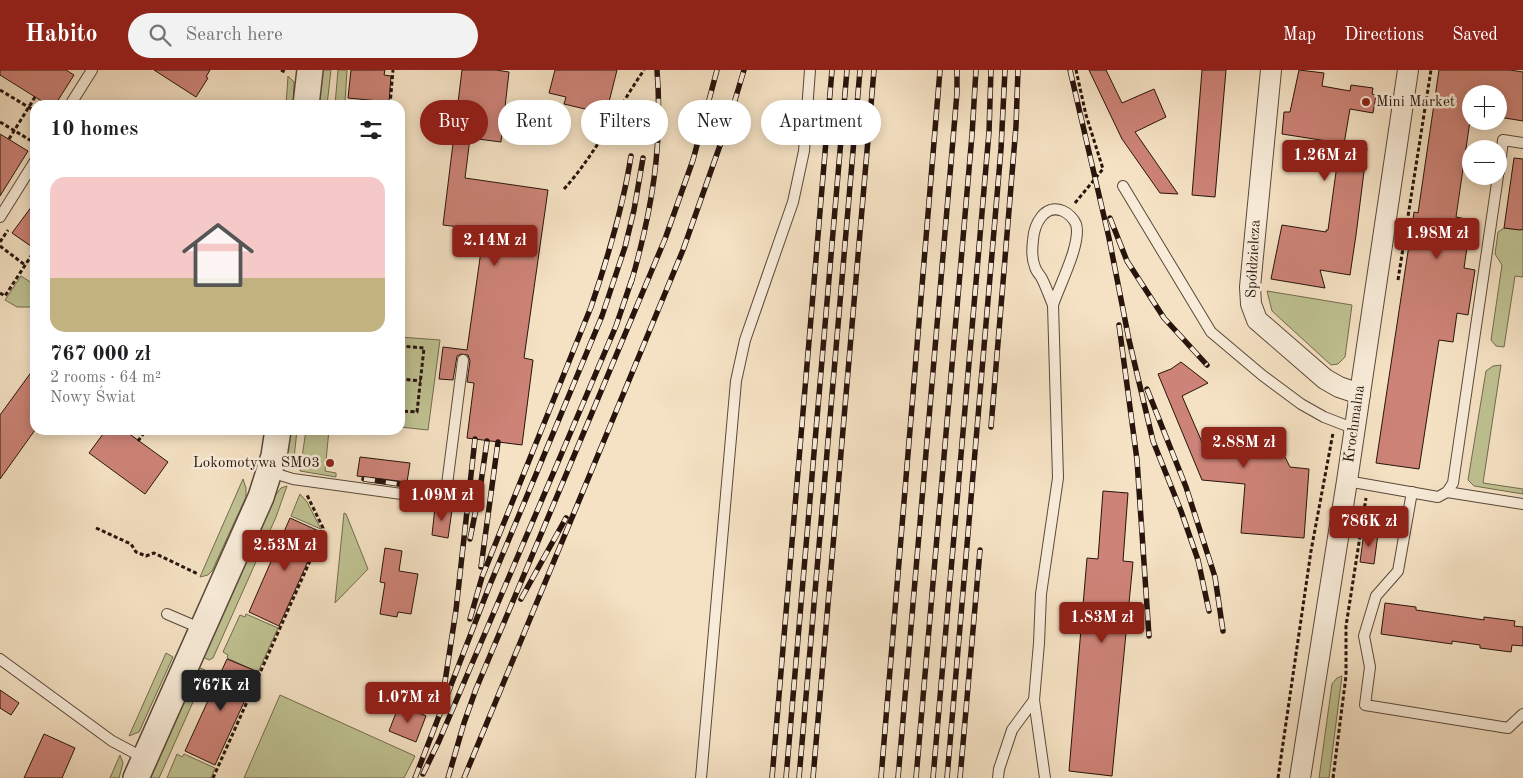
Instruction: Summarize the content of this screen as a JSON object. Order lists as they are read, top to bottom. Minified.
{"streets":{"street":["Spółdzielcza","Krochmalna"]},"crossings":[["Spółdzielcza","Krochmalna"]],"places":["Mini Market","Lokomotywa SM03"],"page":{"header":"Habito","search":"Search here","nav":["Map","Directions","Saved"],"map_buttons":["+","−"],"chip":["Buy","Rent","Filters","New","Apartment"],"heading":"10 homes","price":["1.26M zł","1.98M zł","2.14M zł","2.88M zł","1.09M zł","786K zł","2.53M zł","1.83M zł","767K zł","1.07M zł"],"list":[{"name":"767 000 zł","note":"2 rooms · 64 m² · Nowy Świat"}]}}
